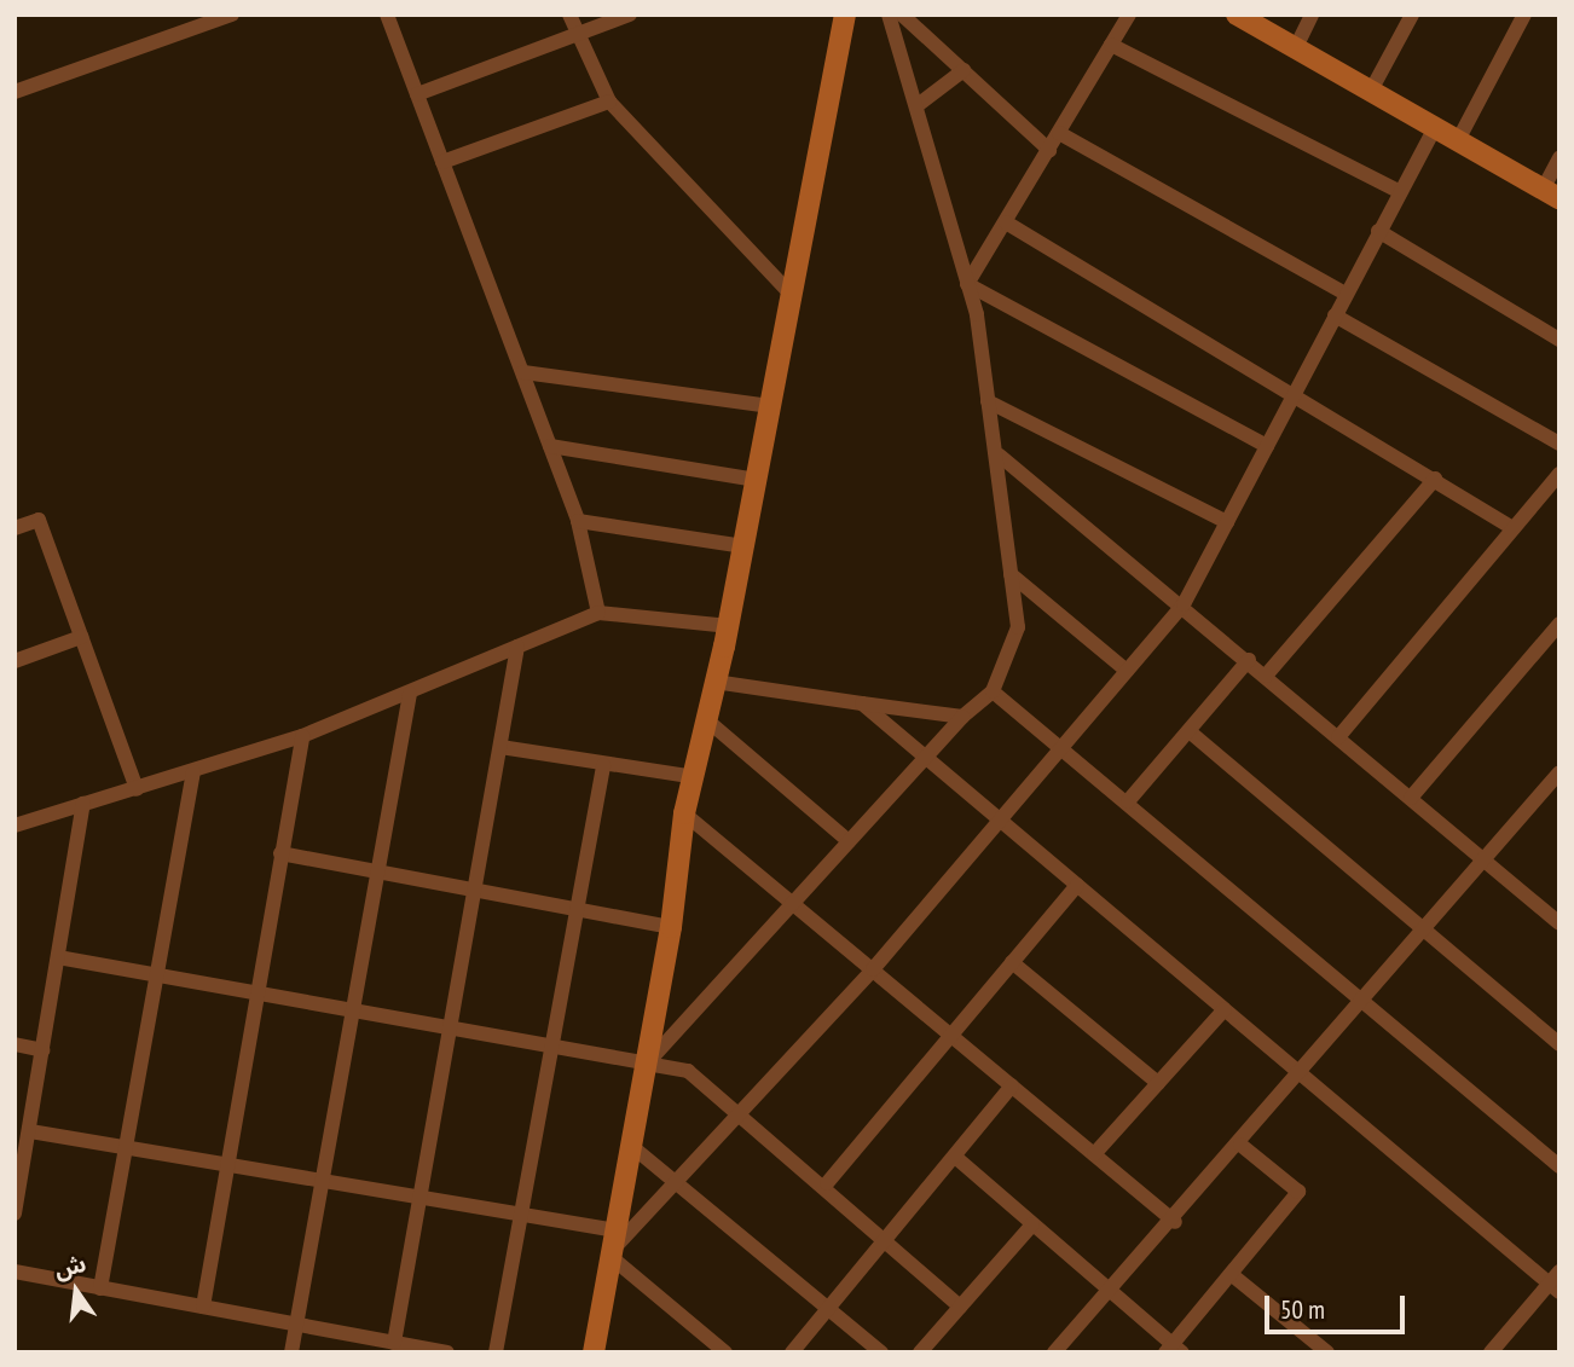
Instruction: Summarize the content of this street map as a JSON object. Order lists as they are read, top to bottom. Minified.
{"scale_bar":"50 m","north":"top"}
